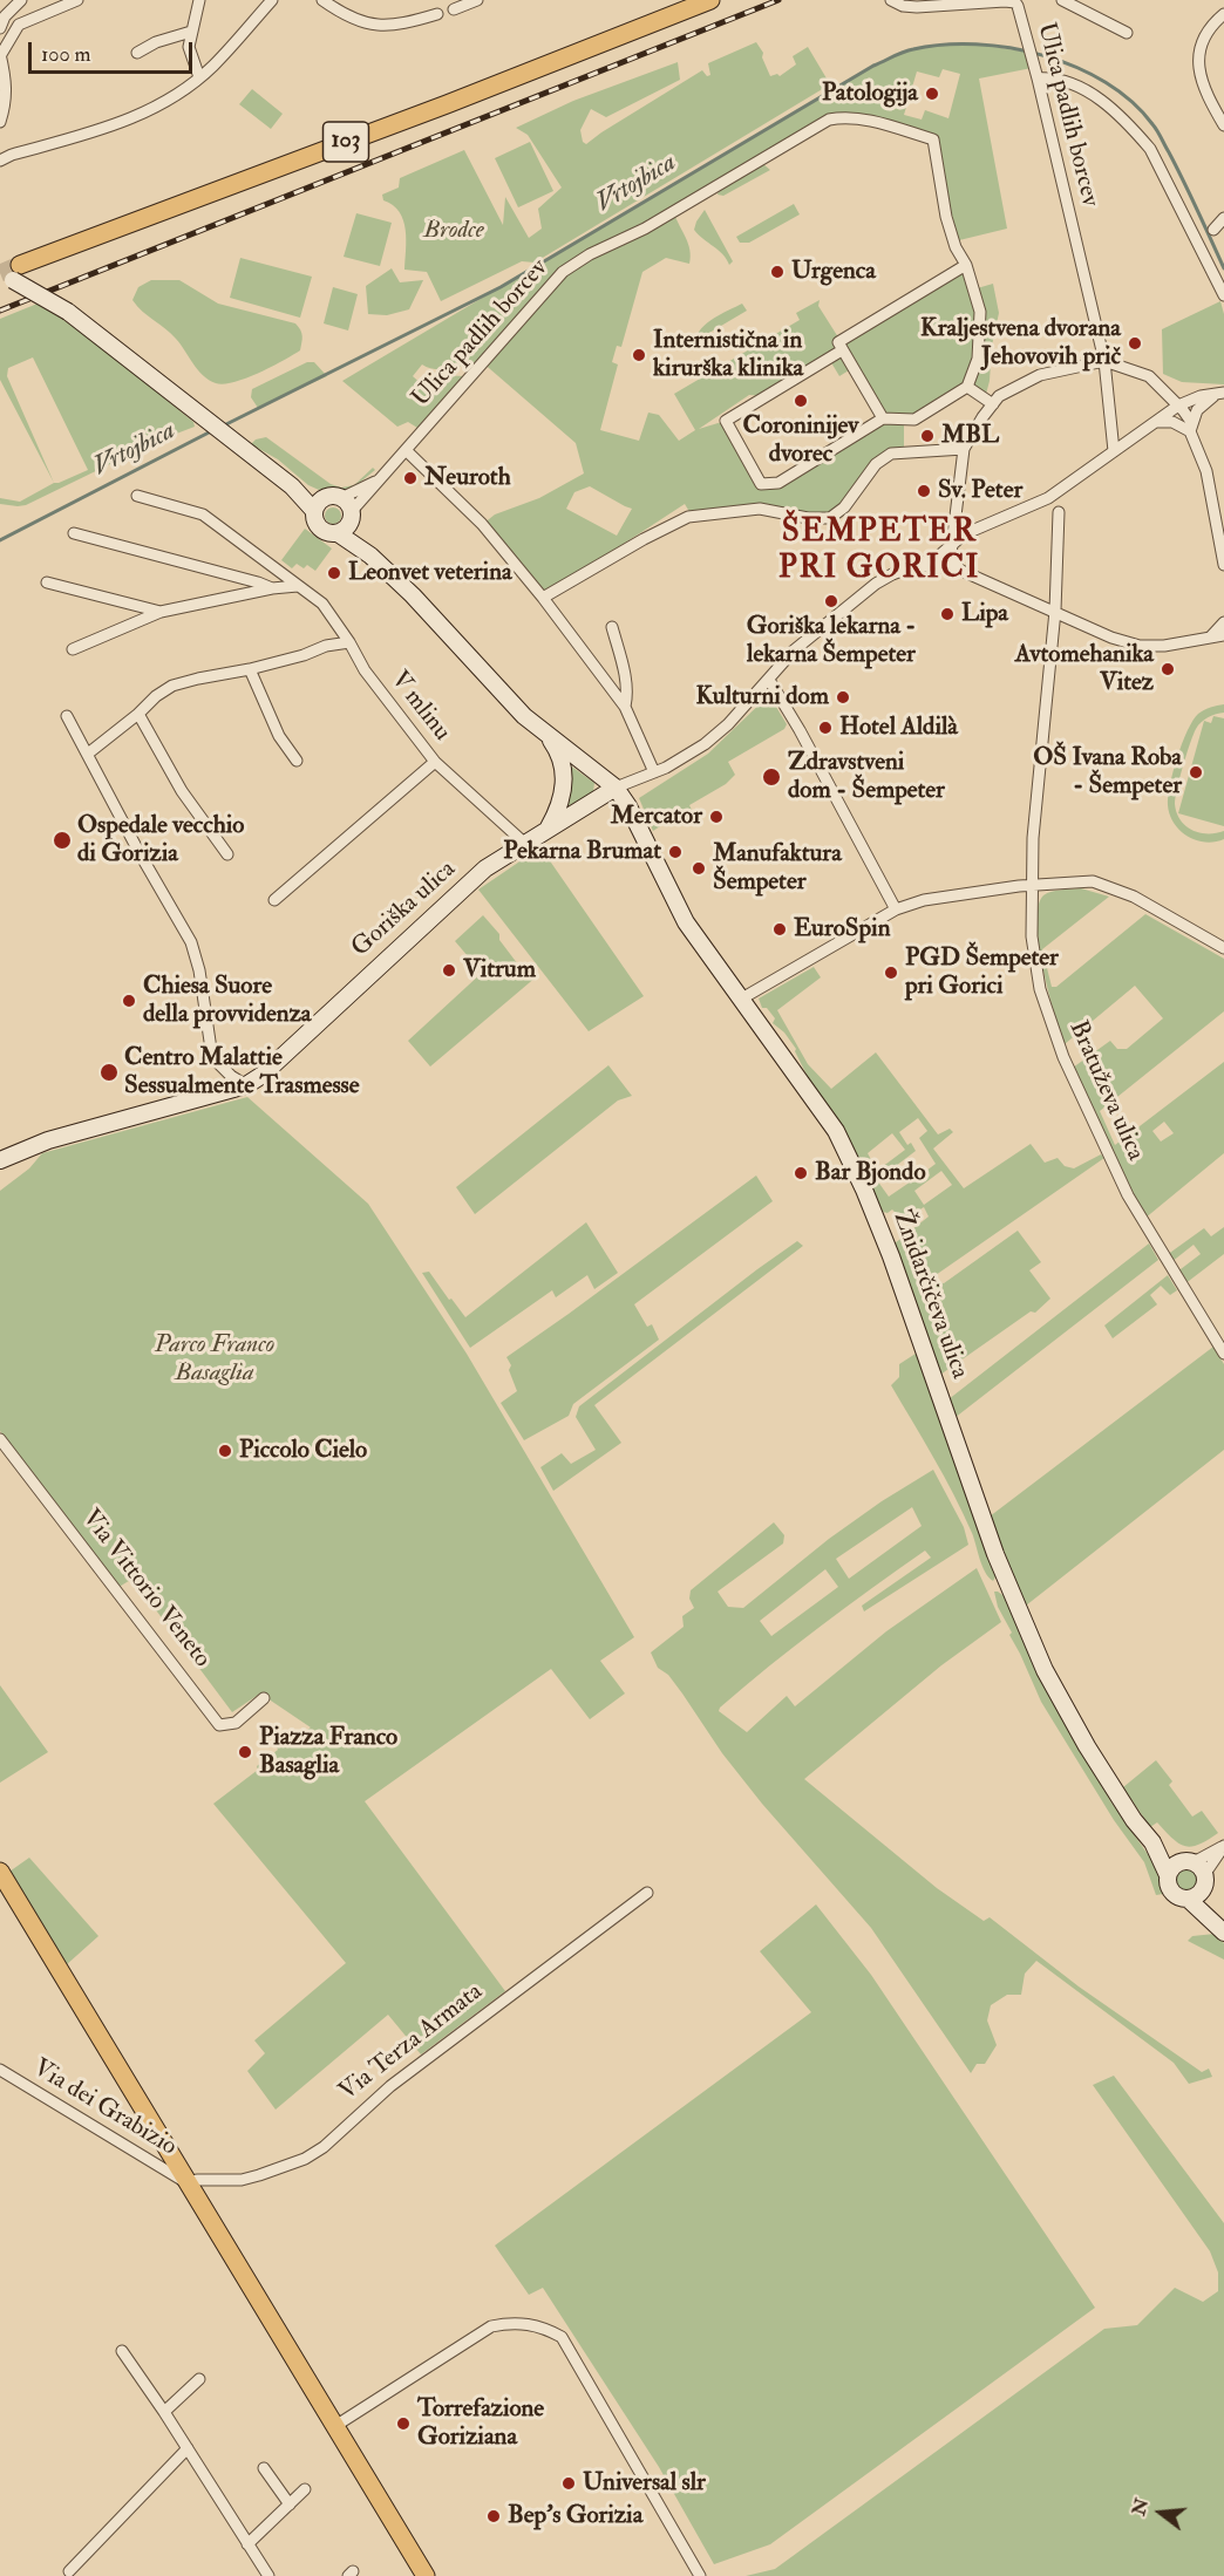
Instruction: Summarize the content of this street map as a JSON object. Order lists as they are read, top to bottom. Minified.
{"streets":{"main road":["103"],"street":["Ulica padlih borcev","V mlinu","Goriška ulica","Bratuževa ulica","Žnidarčičeva ulica","Via Vittorio Veneto","Via Terza Armata","Via dei Grabizio"]},"crossings":[["Ulica padlih borcev","Žnidarčičeva ulica"],["V mlinu","Goriška ulica"],["Goriška ulica","Žnidarčičeva ulica"],["Via Terza Armata","Via dei Grabizio"]],"districts":["ŠEMPETER PRI GORICI"],"water":["Vrtojbica"],"parks":["Brodce","Parco Franco Basaglia"],"places":["Patologija","Urgenca","Kraljestvena dvorana Jehovovih prič","Internistična in kirurška klinika","Coroninijev dvorec","MBL","Neuroth","Sv. Peter","Leonvet veterina","Goriška lekarna - lekarna Šempeter","Lipa","Avtomehanika Vitez","Kulturni dom","Hotel Aldilà","OŠ Ivana Roba - Šempeter","Zdravstveni dom - Šempeter","Mercator","Ospedale vecchio di Gorizia","Pekarna Brumat","Manufaktura Šempeter","EuroSpin","Vitrum","PGD Šempeter pri Gorici","Chiesa Suore della provvidenza","Centro Malattie Sessualmente Trasmesse","Bar Bjondo","Piccolo Cielo","Piazza Franco Basaglia","Torrefazione Goriziana","Universal slr","Bep's Gorizia"],"scale_bar":"100 m","north":"left"}
